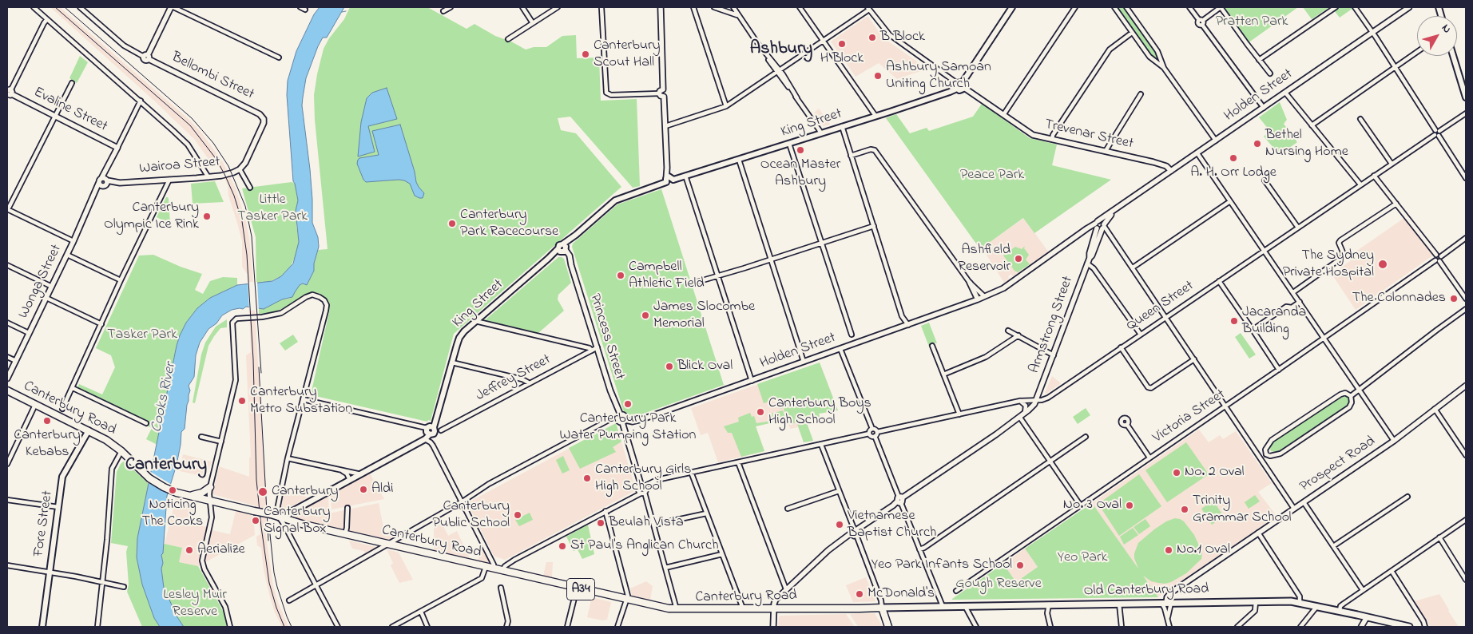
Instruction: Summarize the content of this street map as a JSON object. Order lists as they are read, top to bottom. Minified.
{"streets":{"highway":["Canterbury Road","A34"],"main road":["King Street","Fore Street","Old Canterbury Road"],"street":["Bellombi Street","Holden Street","Evaline Street","Trevenar Street","Wairoa Street","Wonga Street","Queen Street","Armstrong Street","Princess Street","Jeffrey Street","Victoria Street","Prospect Road"]},"crossings":[["Bellombi Street","Wairoa Street"],["Holden Street","Trevenar Street"],["Holden Street","Armstrong Street"],["Evaline Street","Wonga Street"],["King Street","Trevenar Street"],["King Street","Princess Street"],["Wairoa Street","Wonga Street"],["Queen Street","Armstrong Street"],["Princess Street","Jeffrey Street"],["Canterbury Road","Fore Street"],["Canterbury Road","Old Canterbury Road"],["Prospect Road","Old Canterbury Road"]],"districts":["Ashbury","Canterbury"],"water":["Cooks River"],"parks":["Pratten Park","Peace Park","Little Tasker Park","Tasker Park","Yeo Park","Gough Reserve","Lesley Muir Reserve"],"places":["B Block","H Block","Canterbury Scout Hall","Ashbury Samoan Uniting Church","Bethel Nursing Home","Ocean Master Ashbury","A. H. Orr Lodge","Canterbury Olympic Ice Rink","Canterbury Park Racecourse","Ashfield Reservoir","The Sydney Private Hospital","Campbell Athletic Field","The Colonnades","James Slocombe Memorial","Jacaranda Building","Blick Oval","Canterbury Metro Substation","Canterbury Park Water Pumping Station","Canterbury Boys High School","Canterbury Kebabs","No. 2 Oval","Canterbury Girls High School","Aldi","Noticing The Cooks","Canterbury","No. 3 Oval","Trinity Grammar School","Canterbury Public School","Canterbury Signal Box","Beulah Vista","Vietnamese Baptist Church","St Paul's Anglican Church","Aerialize","No.1 Oval","Yeo Park Infants School","McDonald's"],"north":"top right"}
